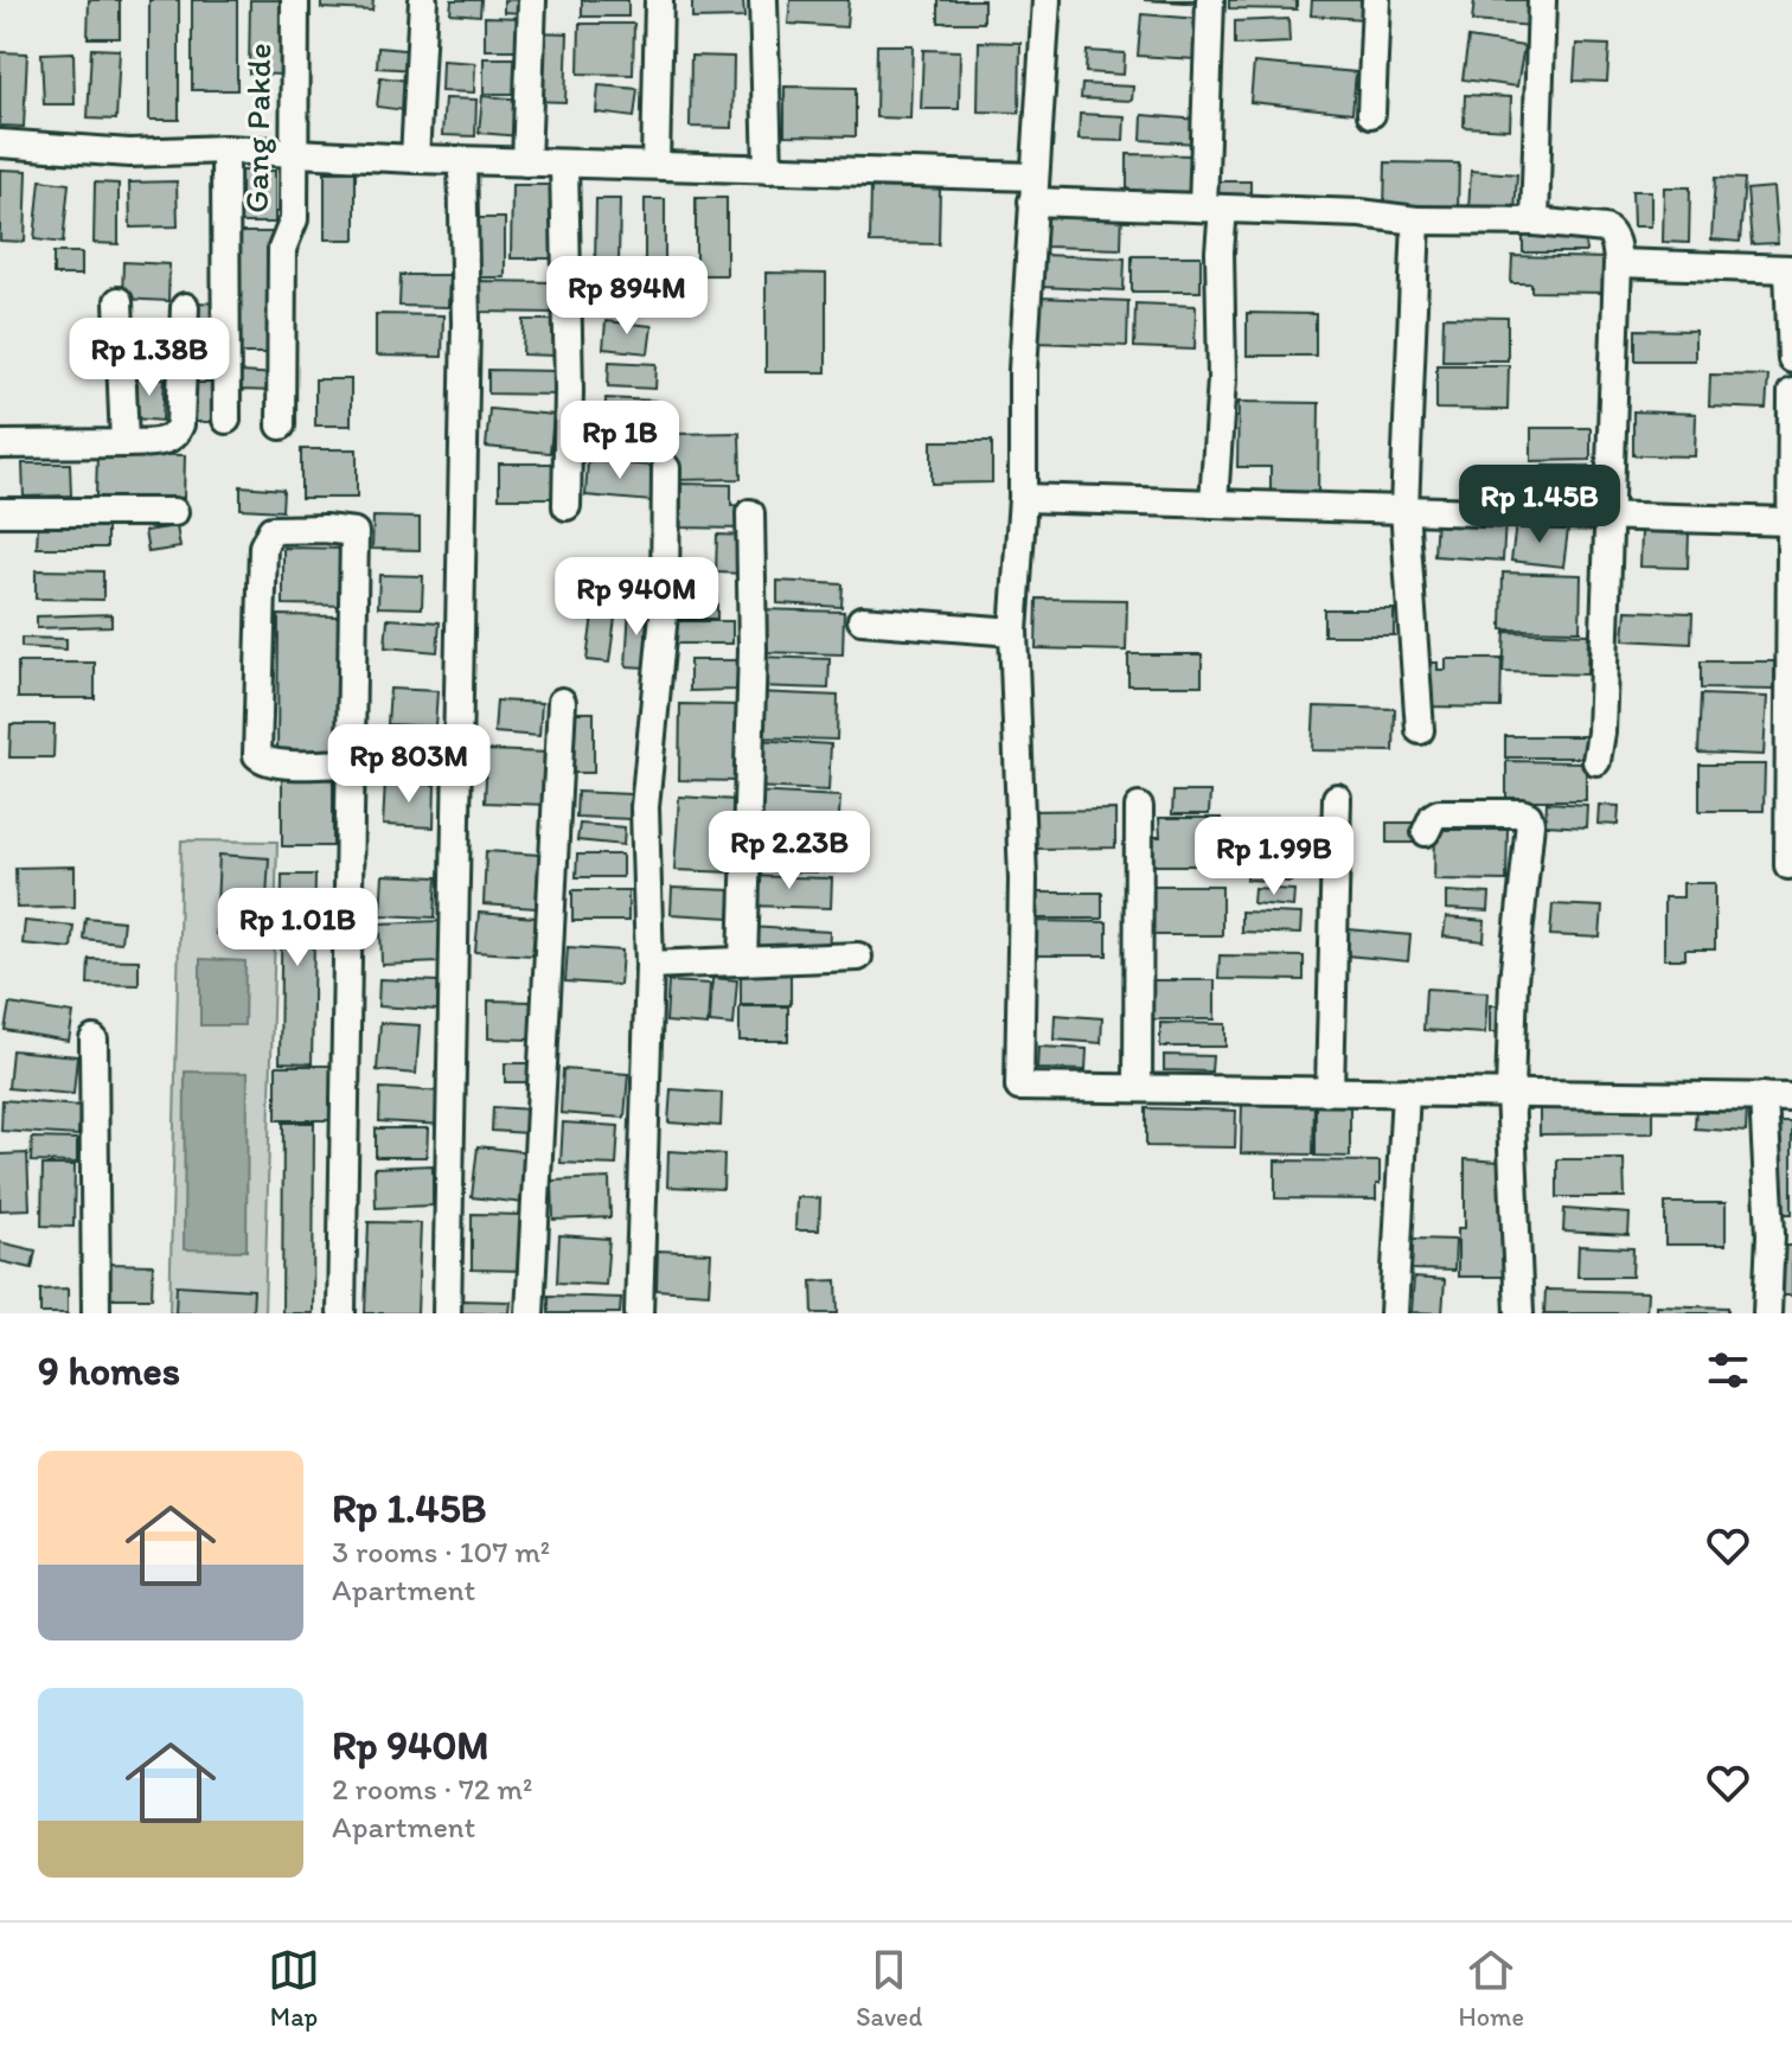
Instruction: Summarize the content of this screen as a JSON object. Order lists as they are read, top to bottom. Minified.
{"streets":{"street":["Gang Pakde"]},"page":{"price":["Rp 894M","Rp 1.38B","Rp 1B","Rp 1.45B","Rp 940M","Rp 803M","Rp 2.23B","Rp 1.99B","Rp 1.01B"],"heading":"9 homes","list":[{"name":"Rp 1.45B","note":"3 rooms · 107 m² · Apartment"},{"name":"Rp 940M","note":"2 rooms · 72 m² · Apartment"}],"tabs":["Map","Saved","Home"]}}
